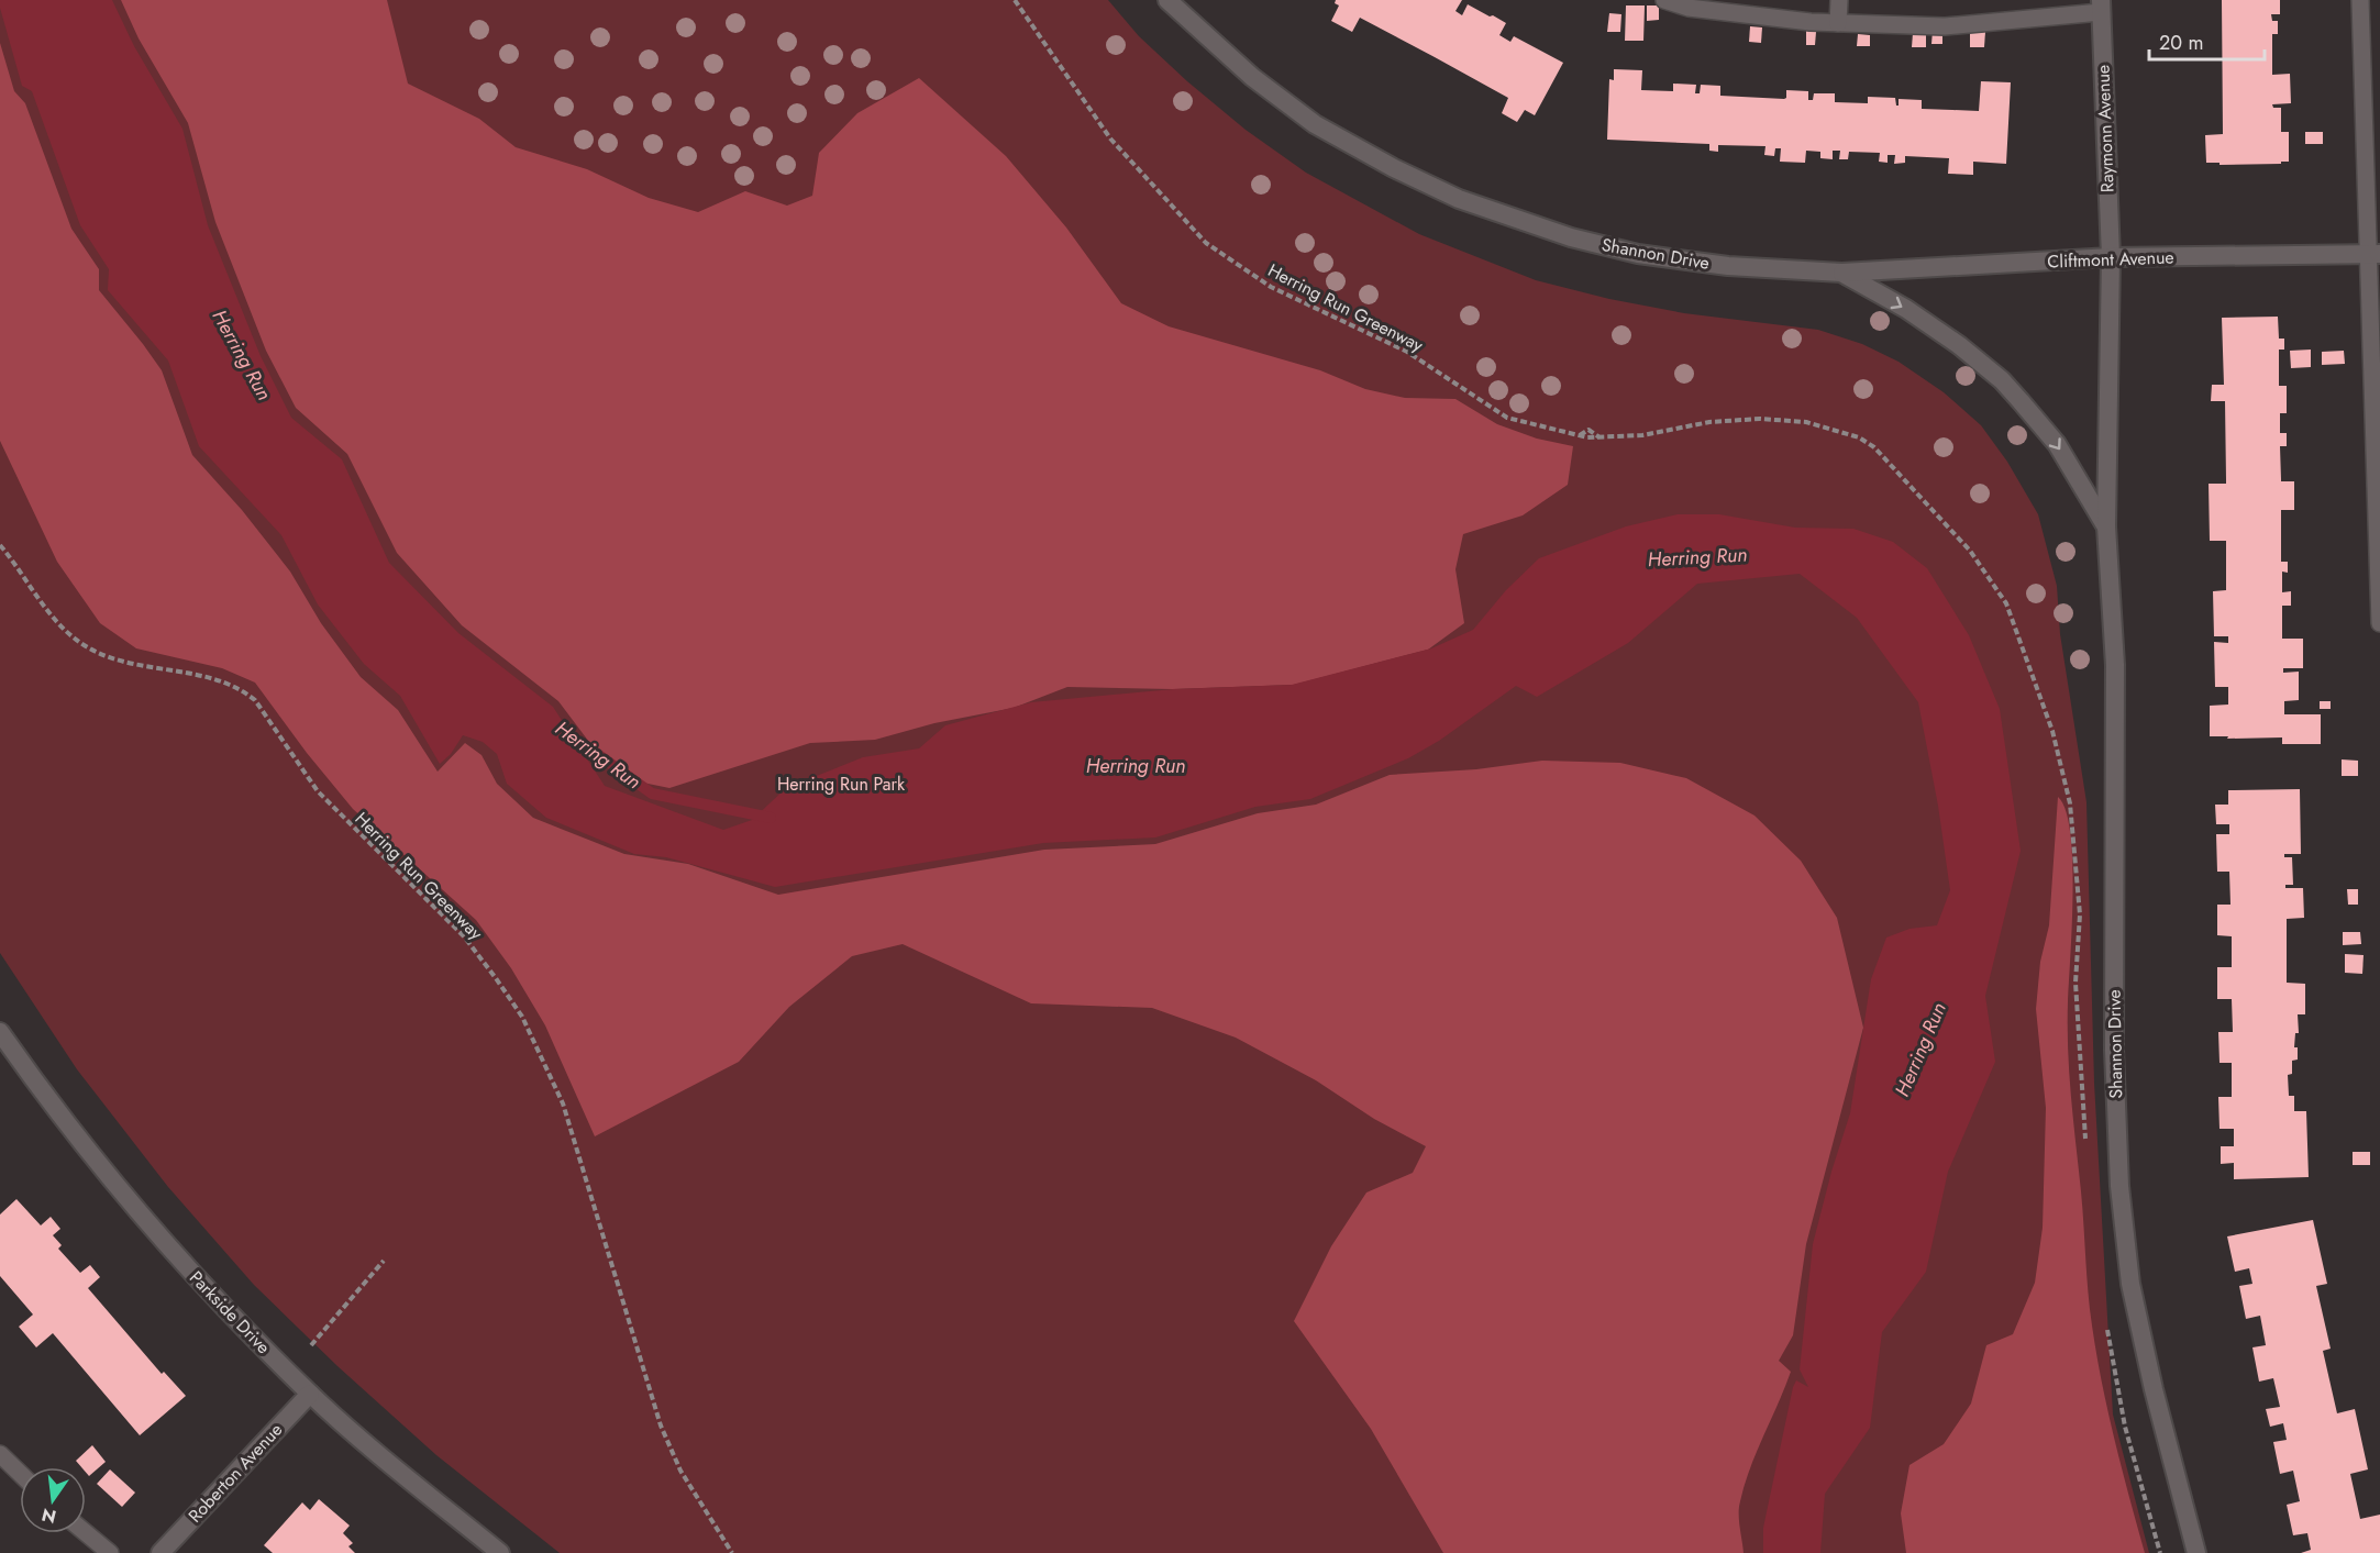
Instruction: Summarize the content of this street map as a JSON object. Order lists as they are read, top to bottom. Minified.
{"streets":{"street":["Raymonn Avenue","Shannon Drive","Cliftmont Avenue","Parkside Drive","Roberton Avenue"],"path":["Herring Run Greenway"]},"crossings":[["Raymonn Avenue","Shannon Drive"],["Raymonn Avenue","Cliftmont Avenue"],["Shannon Drive","Cliftmont Avenue"],["Parkside Drive","Roberton Avenue"]],"water":["Herring Run"],"parks":["Herring Run Park"],"scale_bar":"20 m","north":"bottom"}
